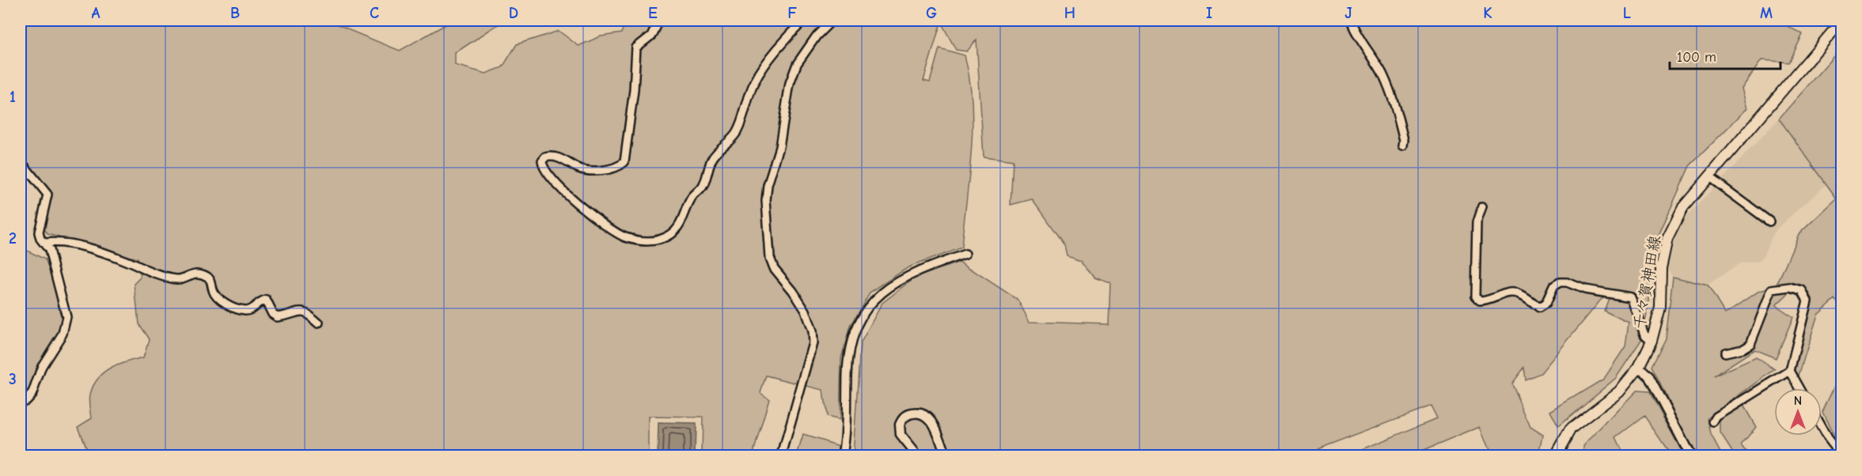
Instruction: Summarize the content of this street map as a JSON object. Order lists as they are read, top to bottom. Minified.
{"streets":{"main road":["千々賀神田線"]},"scale_bar":"100 m","north":"top","grid":{"columns":["A","B","C","D","E","F","G","H","I","J","K","L","M"],"rows":["1","2","3"]}}
